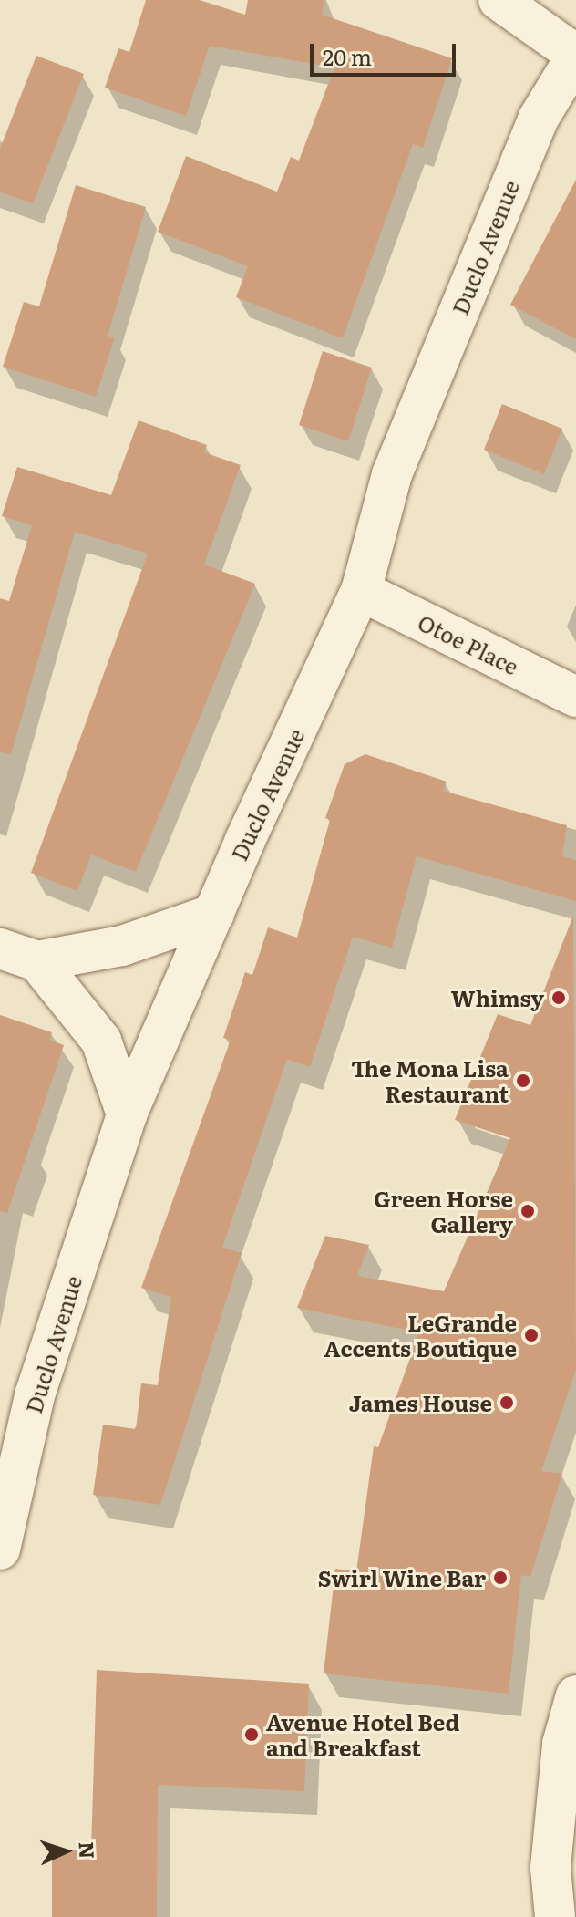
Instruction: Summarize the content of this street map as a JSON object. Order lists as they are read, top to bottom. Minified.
{"streets":{"street":["Duclo Avenue","Otoe Place"]},"crossings":[["Duclo Avenue","Otoe Place"]],"places":["Whimsy","The Mona Lisa Restaurant","Green Horse Gallery","LeGrande Accents Boutique","James House","Swirl Wine Bar","Avenue Hotel Bed and Breakfast"],"scale_bar":"20 m","north":"right"}
